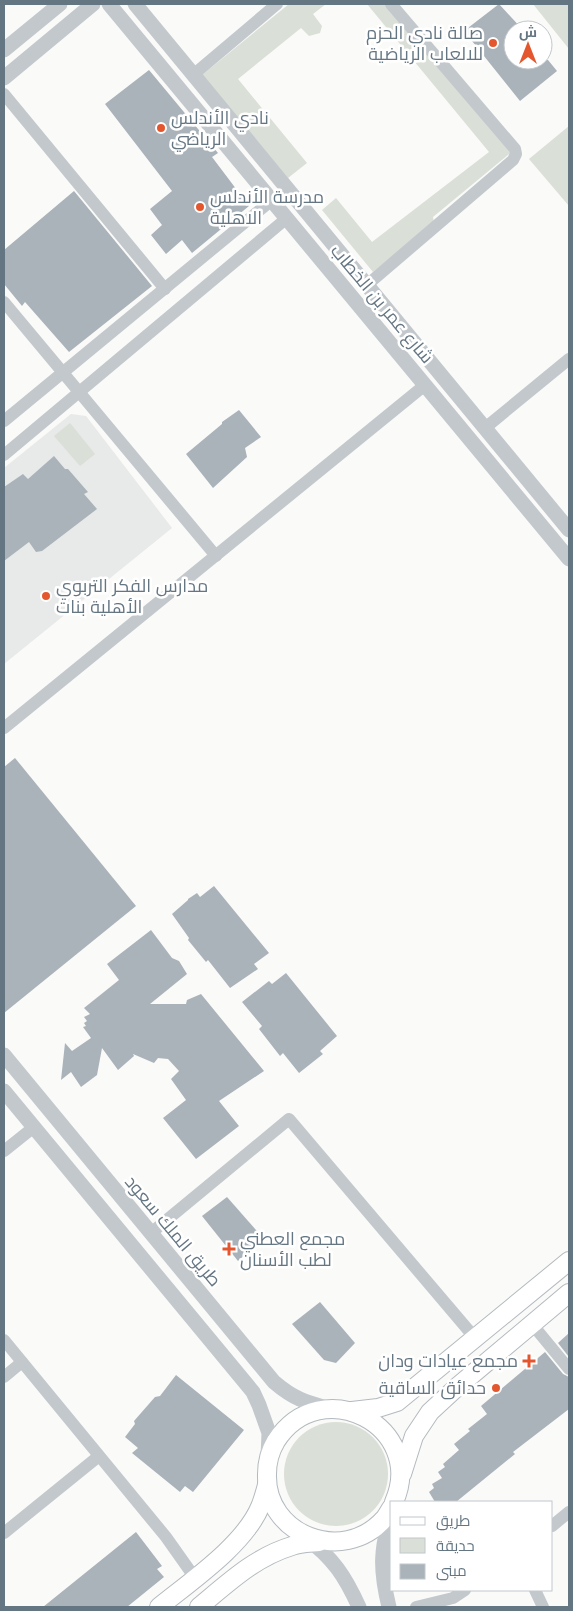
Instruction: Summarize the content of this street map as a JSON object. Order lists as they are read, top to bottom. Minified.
{"streets":{"street":["شارع عمر بن الخطاب","طريق الملك سعود"]},"places":{"other":["صالة نادي الحزم للالعاب الرياضية","نادي الأندلس الرياضي","مدرسة الأندلس الاهلية","مدارس الفكر التربوي الأهلية بنات","حدائق الساقية"],"health":["مجمع العطني لطب الأسنان","مجمع عيادات ودان"]},"legend":["طريق","حديقة","مبنى"],"north":"top"}
